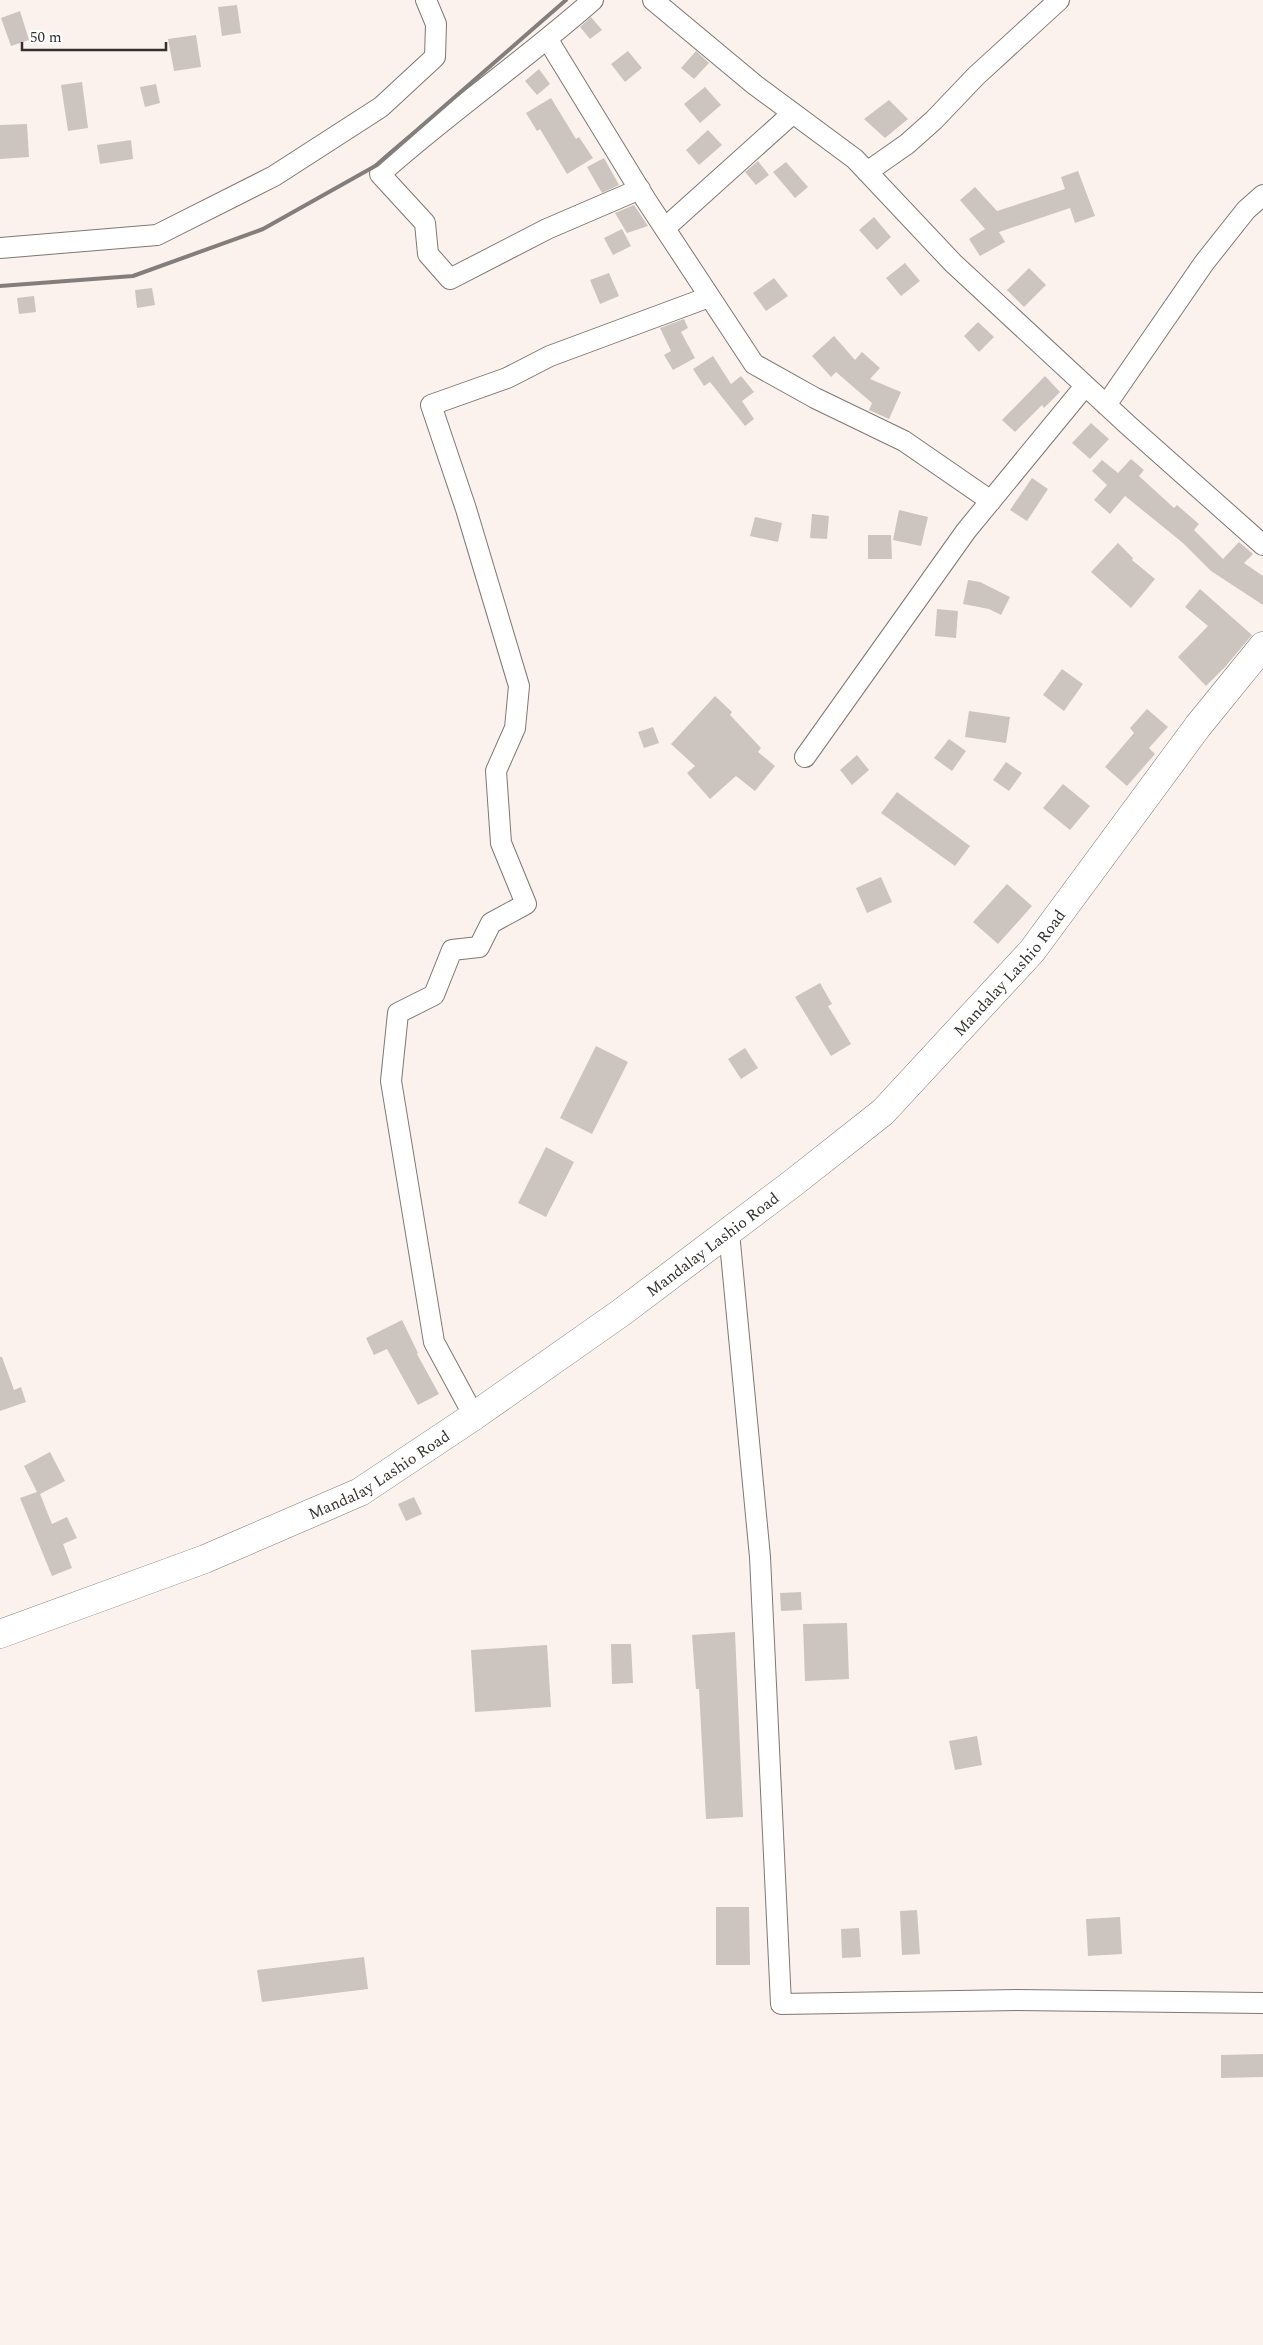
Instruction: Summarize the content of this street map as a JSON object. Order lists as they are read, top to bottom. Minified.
{"streets":{"highway":["Mandalay Lashio Road"]},"scale_bar":"50 m"}
